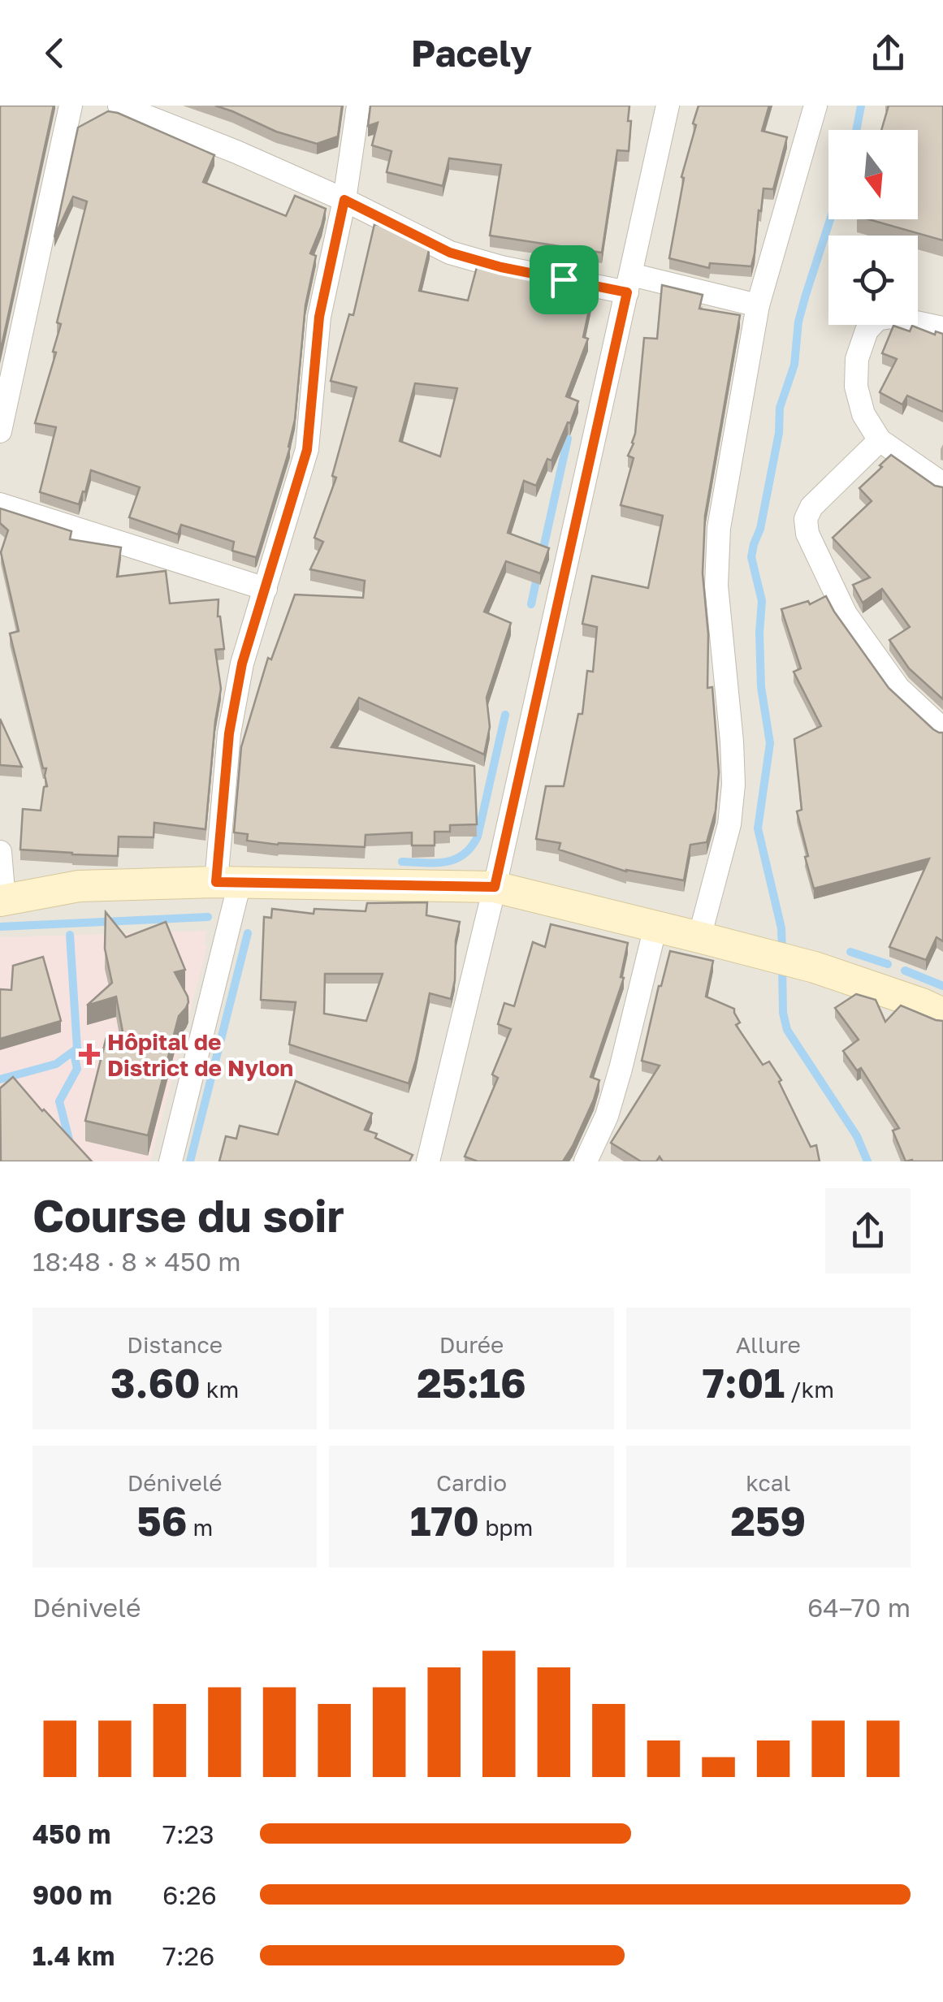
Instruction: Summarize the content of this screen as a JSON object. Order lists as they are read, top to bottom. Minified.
{"places":{"health":["Hôpital de District de Nylon"]},"north":"bottom","page":{"header":"Pacely","heading":["Course du soir","18:48 · 8 × 450 m"],"stats":[["Distance","3.60 km"],["Durée","25:16"],["Allure","7:01 /km"],["Dénivelé","56 m"],["Cardio","170 bpm"],["kcal","259"]],"chart":["Dénivelé","64–70 m"],"list":[{"name":"450 m","note":"7:23"},{"name":"900 m","note":"6:26"},{"name":"1.4 km","note":"7:26"}]}}
